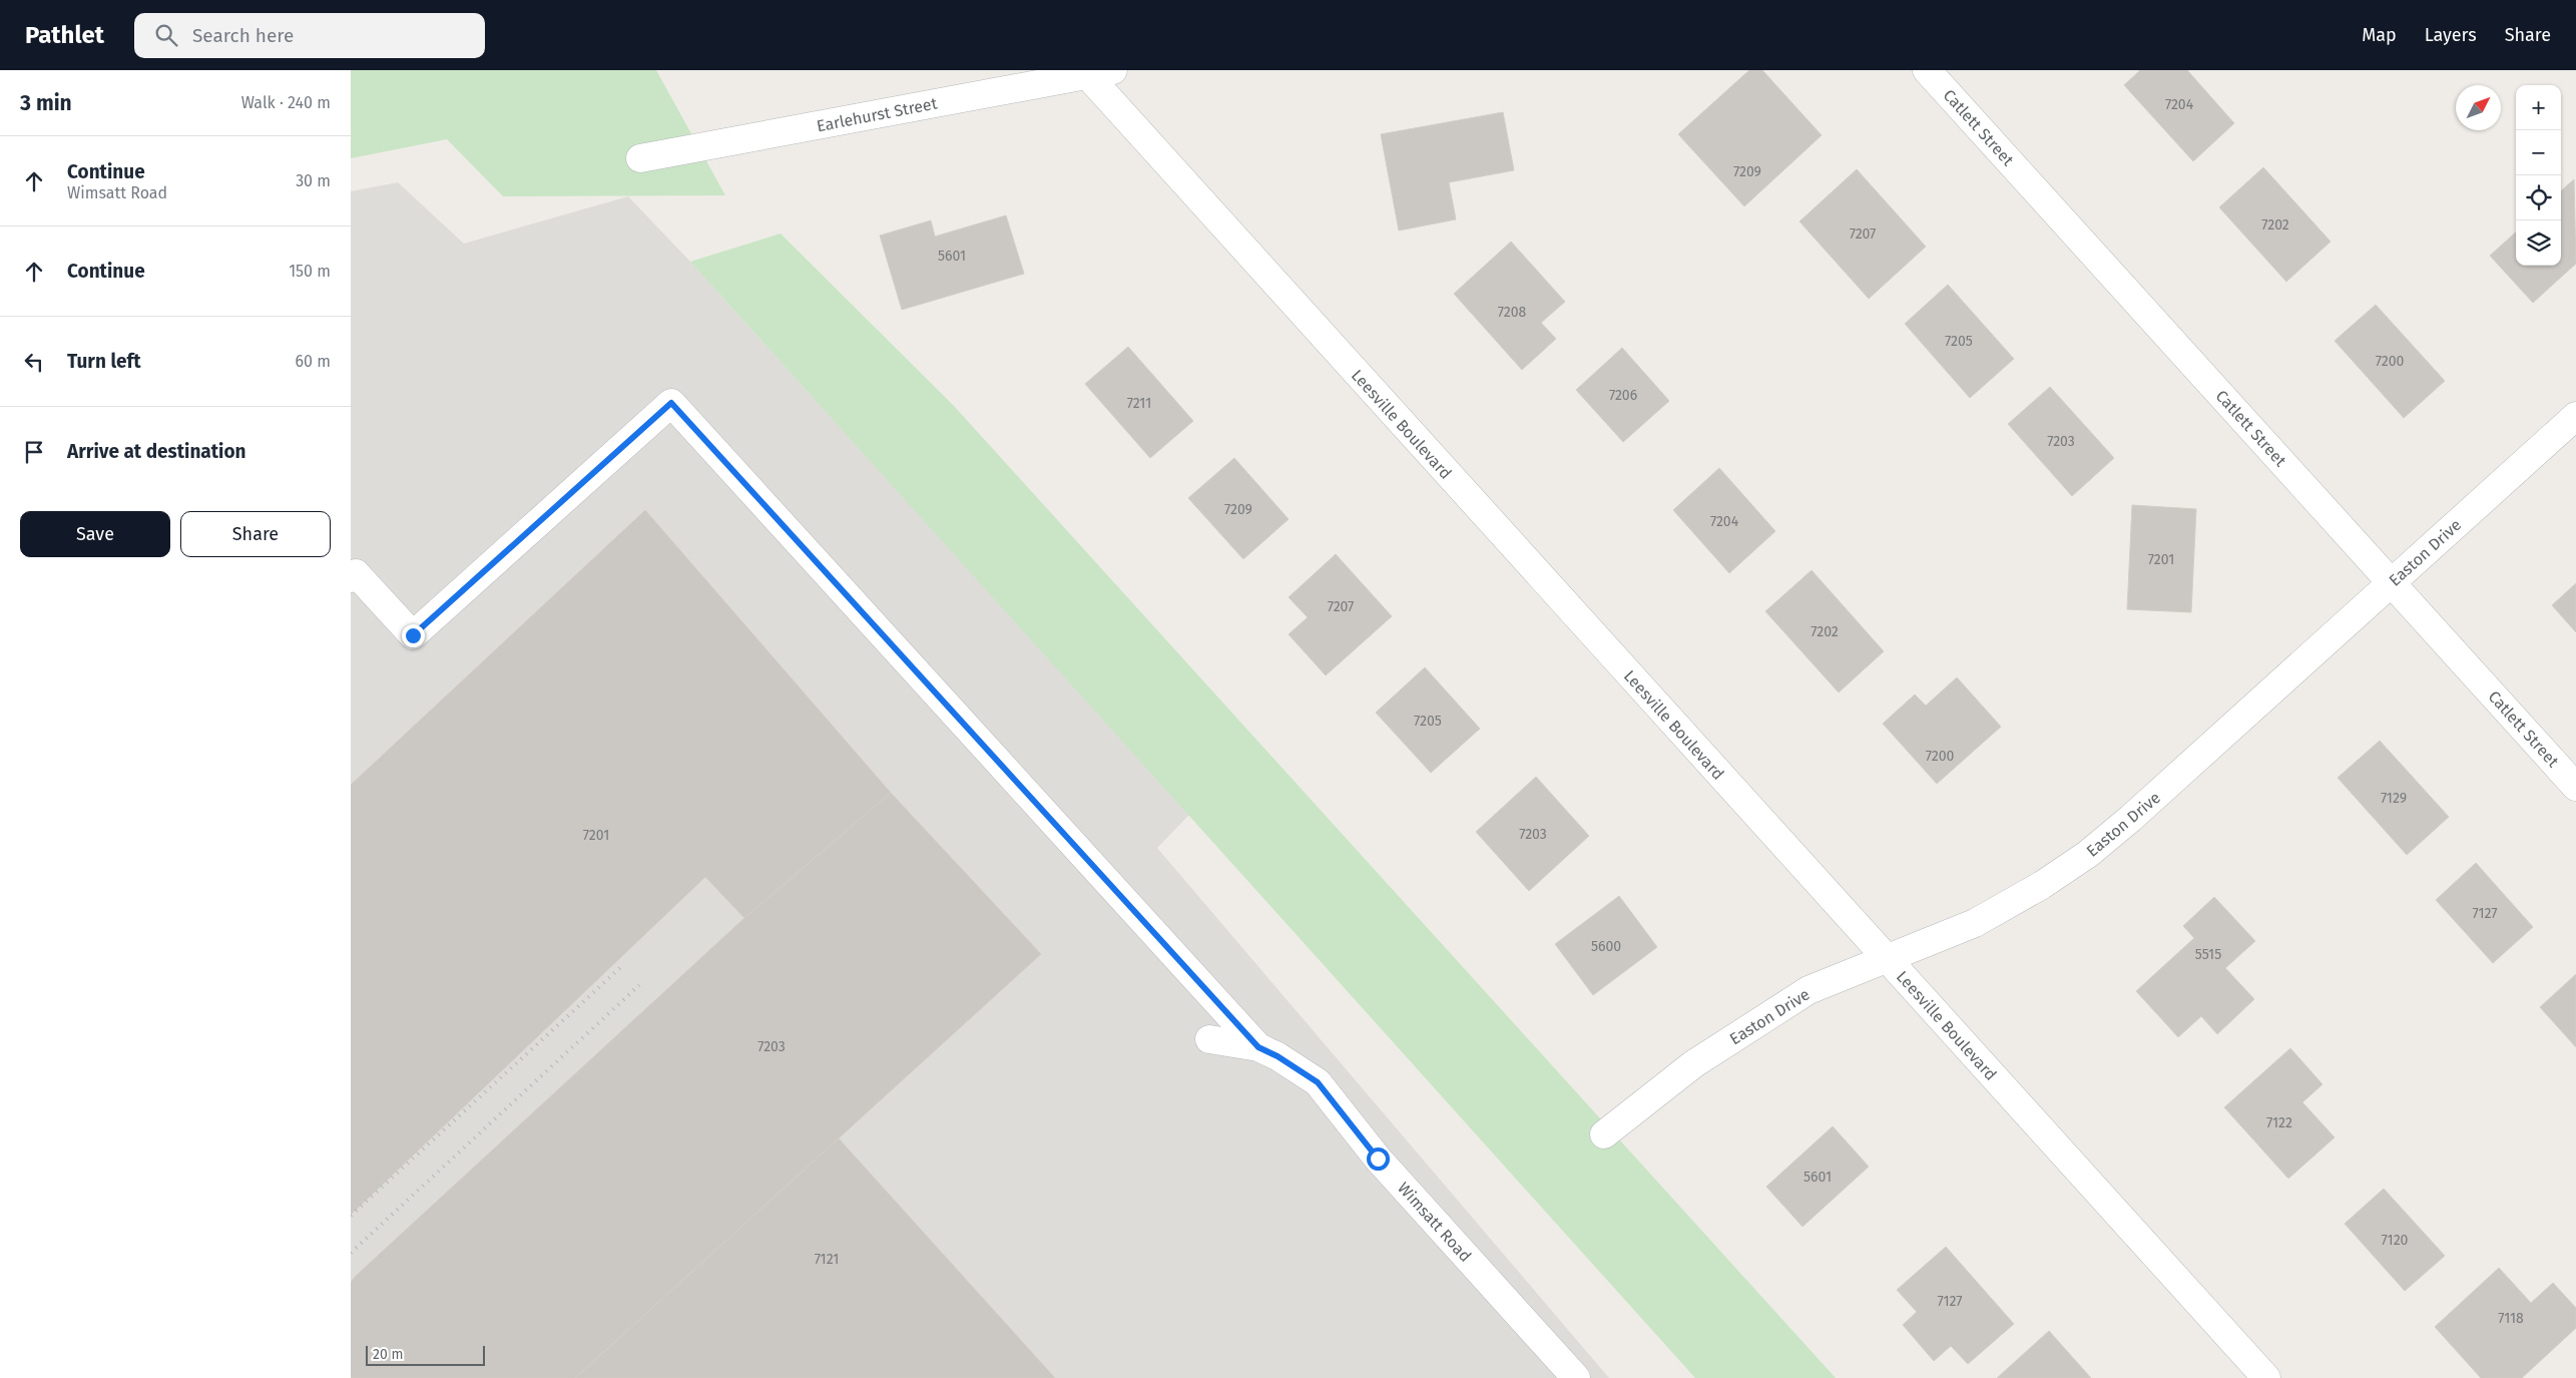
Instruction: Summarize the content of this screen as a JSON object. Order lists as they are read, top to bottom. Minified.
{"streets":{"street":["Earlehurst Street","Catlett Street","Leesville Boulevard","Easton Drive","Wimsatt Road"]},"crossings":[["Earlehurst Street","Leesville Boulevard"],["Catlett Street","Easton Drive"],["Leesville Boulevard","Easton Drive"]],"house_numbers":["7204","7209","7202","7207","5601","7208","7205","7200","7206","7211","7203","7209","7204","7201","7207","7202","7205","7200","7129","7203","7201","7127","5600","5515","7203","7122","5601","7120","7121","7127","7118"],"scale_bar":"20 m","north":"top right","page":{"header":"Pathlet","search":"Search here","nav":["Map","Layers","Share"],"heading":["3 min","Walk · 240 m"],"map_buttons":["+","−"],"list":[["Continue","Wimsatt Road","30 m"],["Continue","150 m"],["Turn left","60 m"],"Arrive at destination"],"buttons":["Save","Share"],"scale":"20 m"}}
